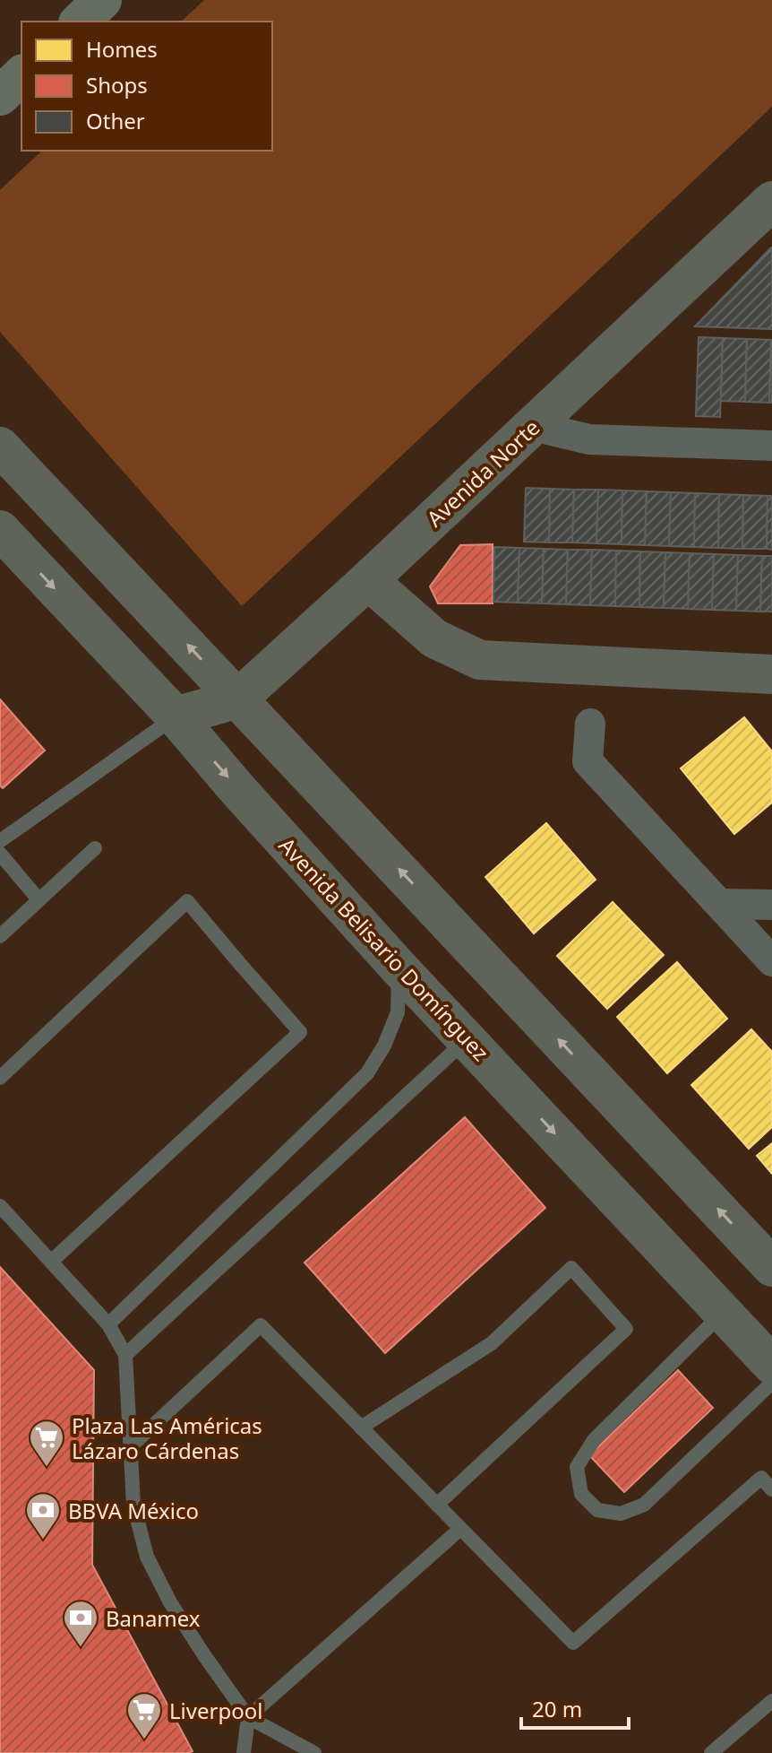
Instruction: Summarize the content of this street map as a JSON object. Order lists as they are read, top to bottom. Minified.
{"streets":{"street":["Avenida Norte","Avenida Belisario Domínguez"]},"crossings":[["Avenida Norte","Avenida Belisario Domínguez"]],"places":{"supermarket":["Plaza Las Américas Lázaro Cárdenas","Liverpool"],"bank":["BBVA México","Banamex"]},"legend":["Homes","Shops","Other"],"scale_bar":"20 m"}
